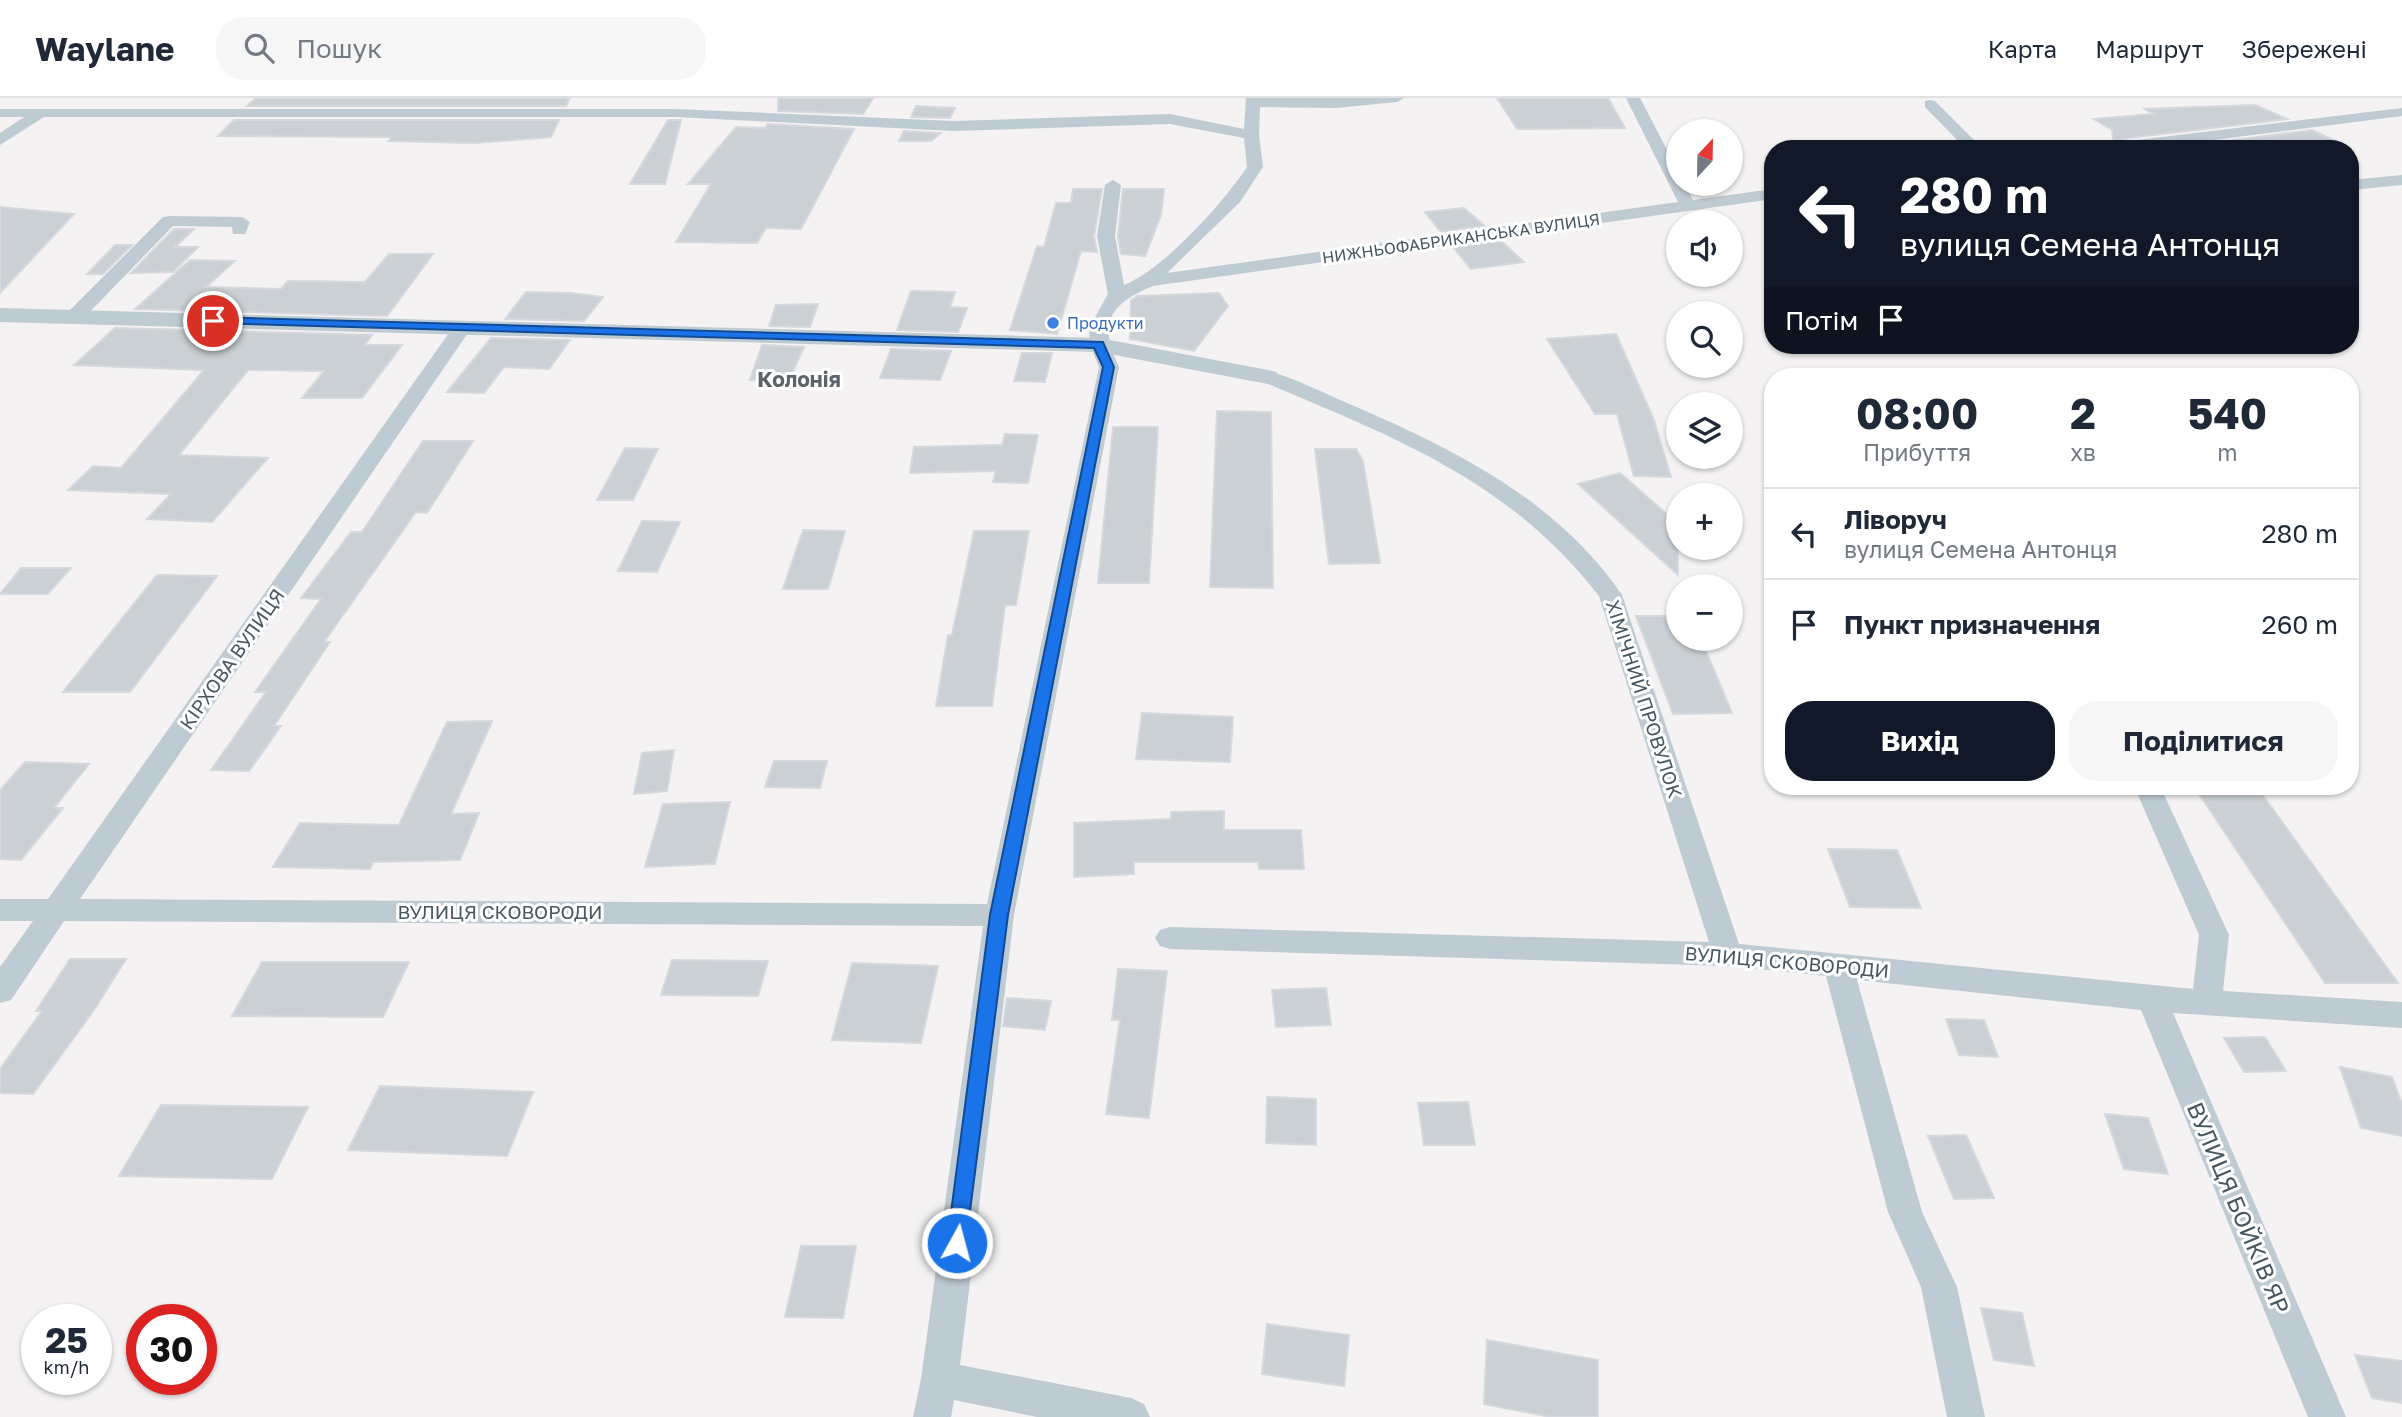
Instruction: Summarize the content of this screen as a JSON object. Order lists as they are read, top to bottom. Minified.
{"streets":{"street":["НИЖНЬОФАБРИКАНСЬКА ВУЛИЦЯ","КІРХОВА ВУЛИЦЯ","ХІМІЧНИЙ ПРОВУЛОК","ВУЛИЦЯ СКОВОРОДИ","ВУЛИЦЯ БОЙКІВ ЯР"]},"crossings":[["КІРХОВА ВУЛИЦЯ","ВУЛИЦЯ СКОВОРОДИ"],["ХІМІЧНИЙ ПРОВУЛОК","ВУЛИЦЯ СКОВОРОДИ"],["ВУЛИЦЯ СКОВОРОДИ","ВУЛИЦЯ БОЙКІВ ЯР"]],"districts":["Колонія"],"places":["Продукти"],"north":"top","page":{"header":"Waylane","search":"Пошук","nav":["Карта","Маршрут","Збережені"],"map_buttons":["+","−"],"turn":["280 m","вулиця Семена Антонця"],"then":"Потім","eta":["08:00","Прибуття","2","хв","540","m"],"list":[{"name":"Ліворуч","note":"вулиця Семена Антонця","value":"280 m"},{"name":"Пункт призначення","value":"260 m"}],"buttons":["Вихід","Поділитися"],"speed":"25 km/h","limit":"30"}}
